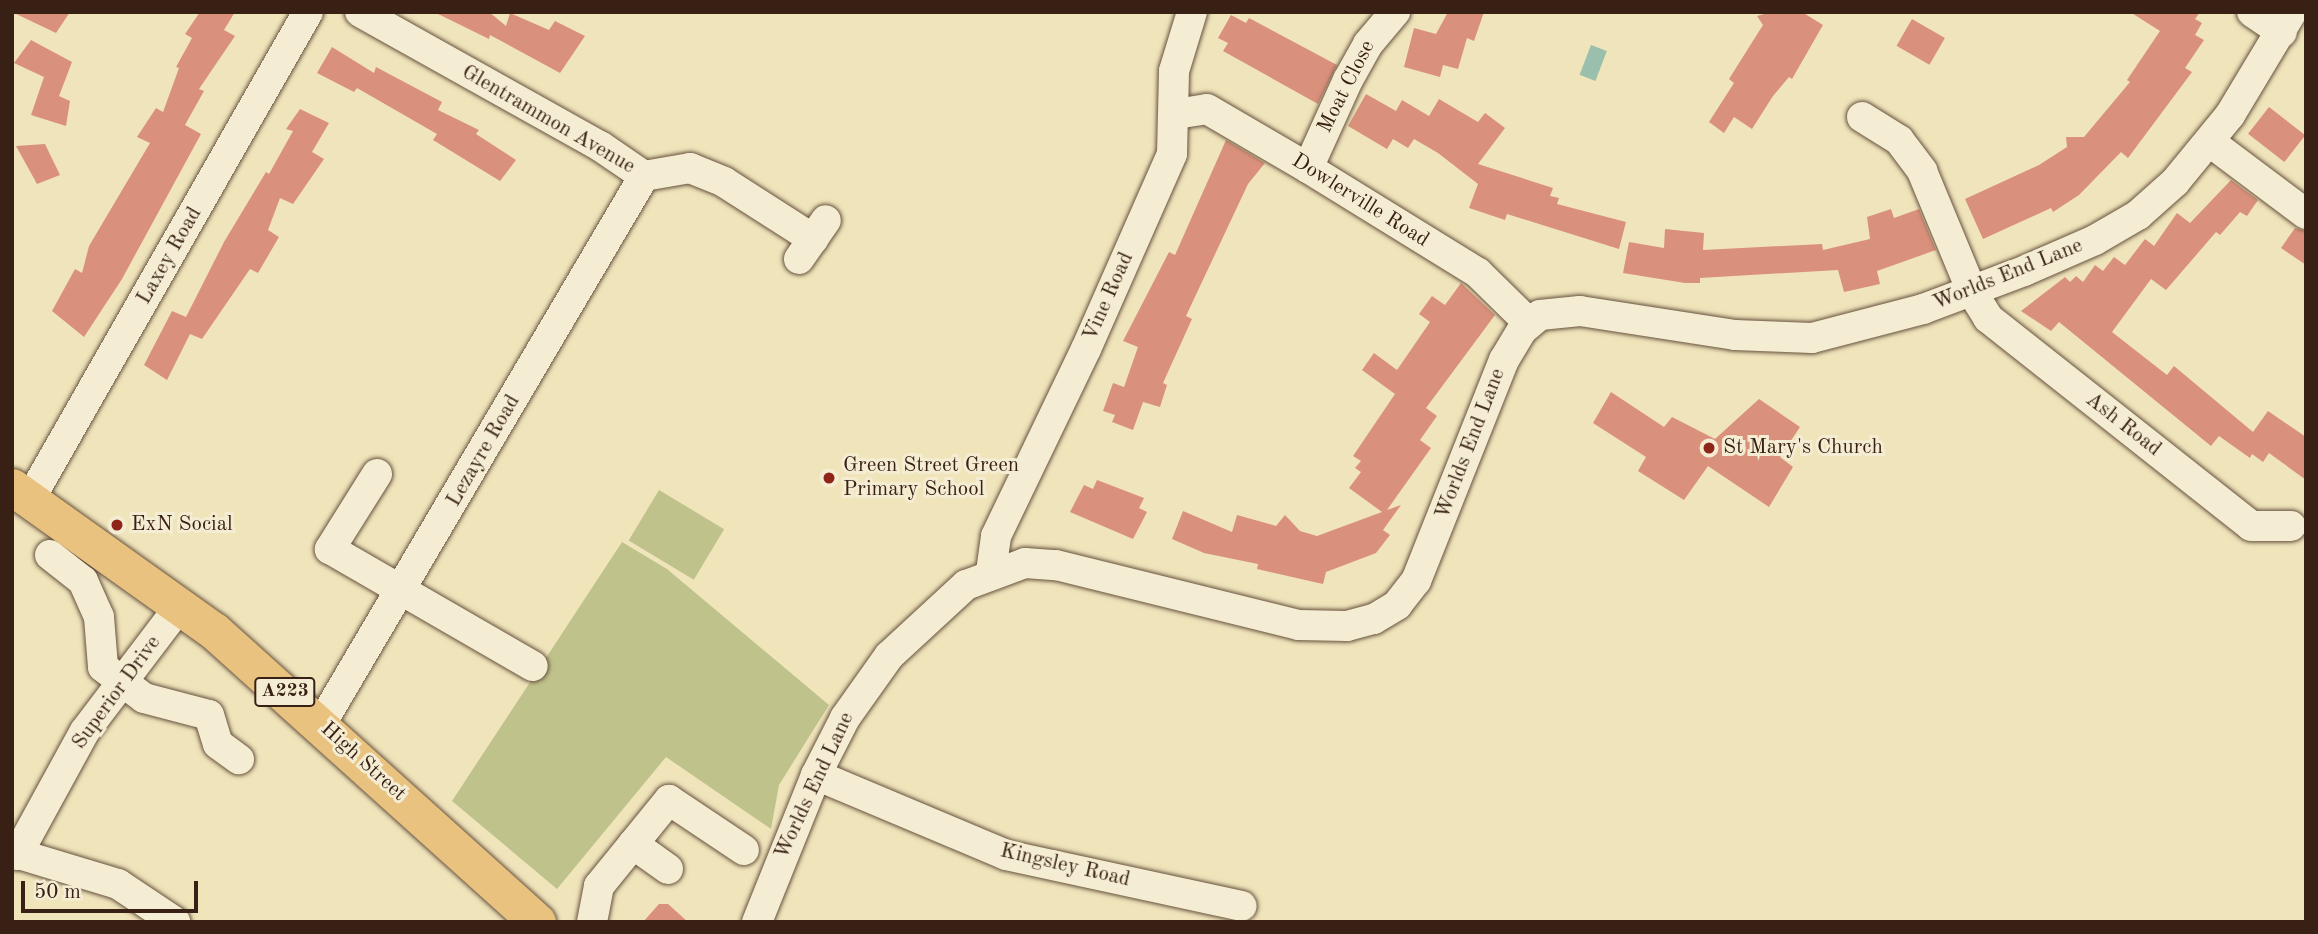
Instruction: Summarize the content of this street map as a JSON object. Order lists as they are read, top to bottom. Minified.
{"streets":{"main road":["A223","High Street"],"street":["Moat Close","Glentrammon Avenue","Dowlerville Road","Laxey Road","Worlds End Lane","Vine Road","Ash Road","Lezayre Road","Superior Drive","Kingsley Road"]},"crossings":[["Moat Close","Dowlerville Road"],["Glentrammon Avenue","Lezayre Road"],["Dowlerville Road","Worlds End Lane"],["Dowlerville Road","Vine Road"],["Laxey Road","High Street"],["Worlds End Lane","Vine Road"],["Worlds End Lane","Ash Road"],["Worlds End Lane","Kingsley Road"],["Lezayre Road","High Street"],["Superior Drive","High Street"]],"places":["St Mary's Church","Green Street Green Primary School","ExN Social"],"scale_bar":"50 m"}
